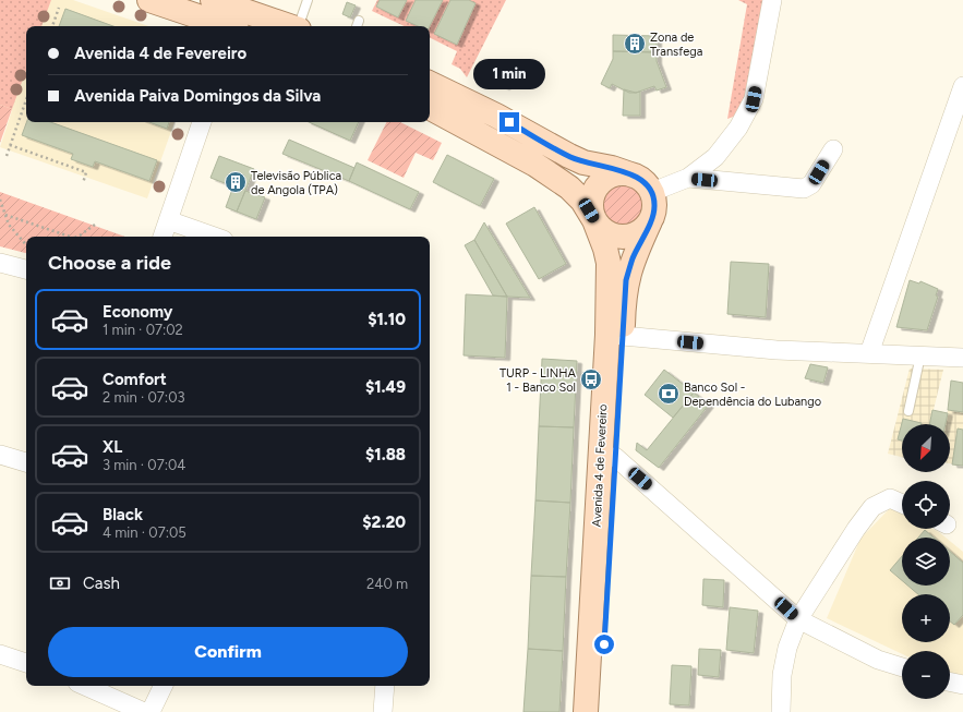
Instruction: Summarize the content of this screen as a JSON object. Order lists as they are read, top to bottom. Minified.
{"streets":{"main road":["Avenida 4 de Fevereiro"]},"places":{"building":["Zona de Transfega","Televisão Pública de Angola (TPA)"],"bus stop":["TURP - LINHA 1 - Banco Sol"],"bank":["Banco Sol - Dependência do Lubango"]},"north":"bottom left","page":{"banner":["Avenida 4 de Fevereiro","Avenida Paiva Domingos da Silva"],"bubble":"1 min","heading":"Choose a ride","list":[{"name":"Economy","note":"1 min · 07:02","value":"$1.10"},{"name":"Comfort","note":"2 min · 07:03","value":"$1.49"},{"name":"XL","note":"3 min · 07:04","value":"$1.88"},{"name":"Black","note":"4 min · 07:05","value":"$2.20"}],"map_buttons":["+","−"],"pay":["Cash","240 m"],"buttons":"Confirm"}}
